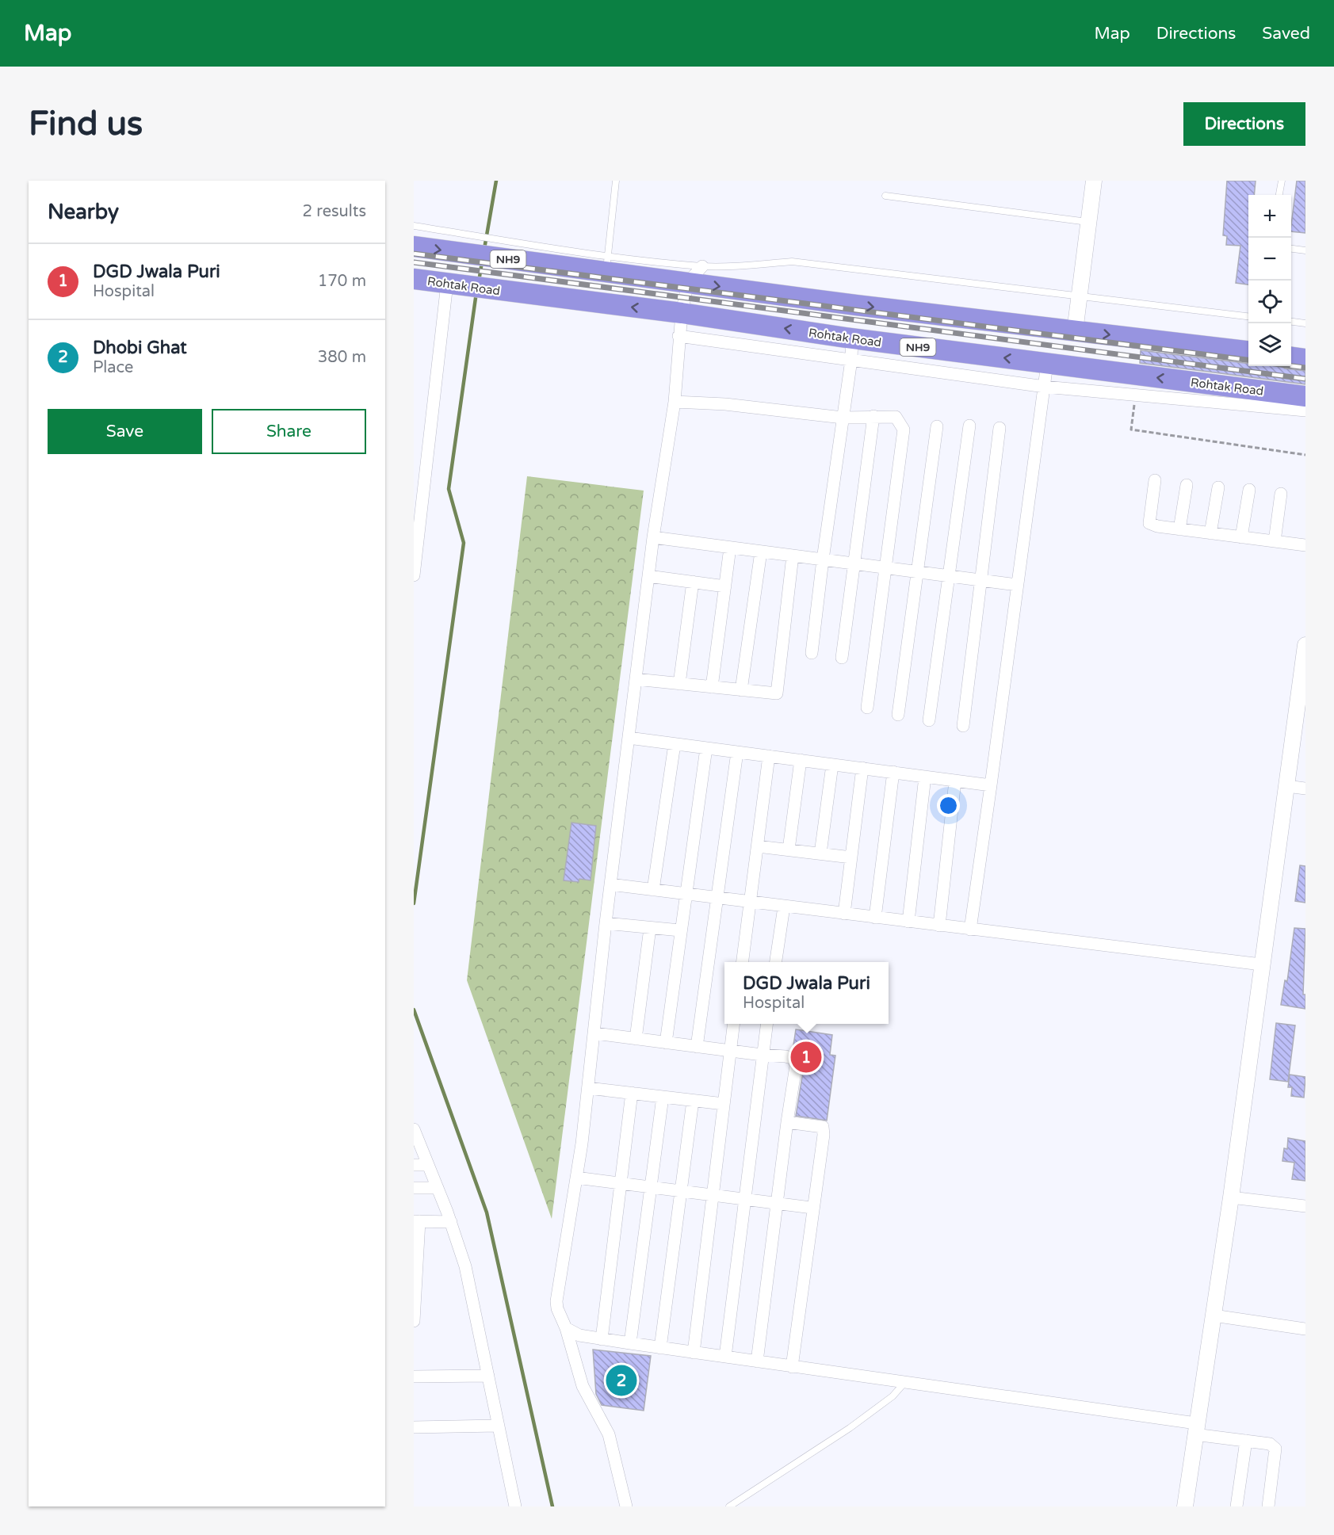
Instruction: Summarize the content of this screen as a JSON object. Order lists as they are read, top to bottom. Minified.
{"streets":{"highway":["NH9","Rohtak Road"]},"page":{"header":"Map","nav":["Map","Directions","Saved"],"buttons":["Directions",["Save","Share"]],"title":"Find us","heading":["Nearby","2 results"],"map_buttons":["+","−"],"list":[{"mark":"1","name":"DGD Jwala Puri","note":"Hospital","value":"170 m"},{"mark":"2","name":"Dhobi Ghat","note":"Place","value":"380 m"}],"popup":["DGD Jwala Puri","Hospital"],"pins":["1","2"]}}
